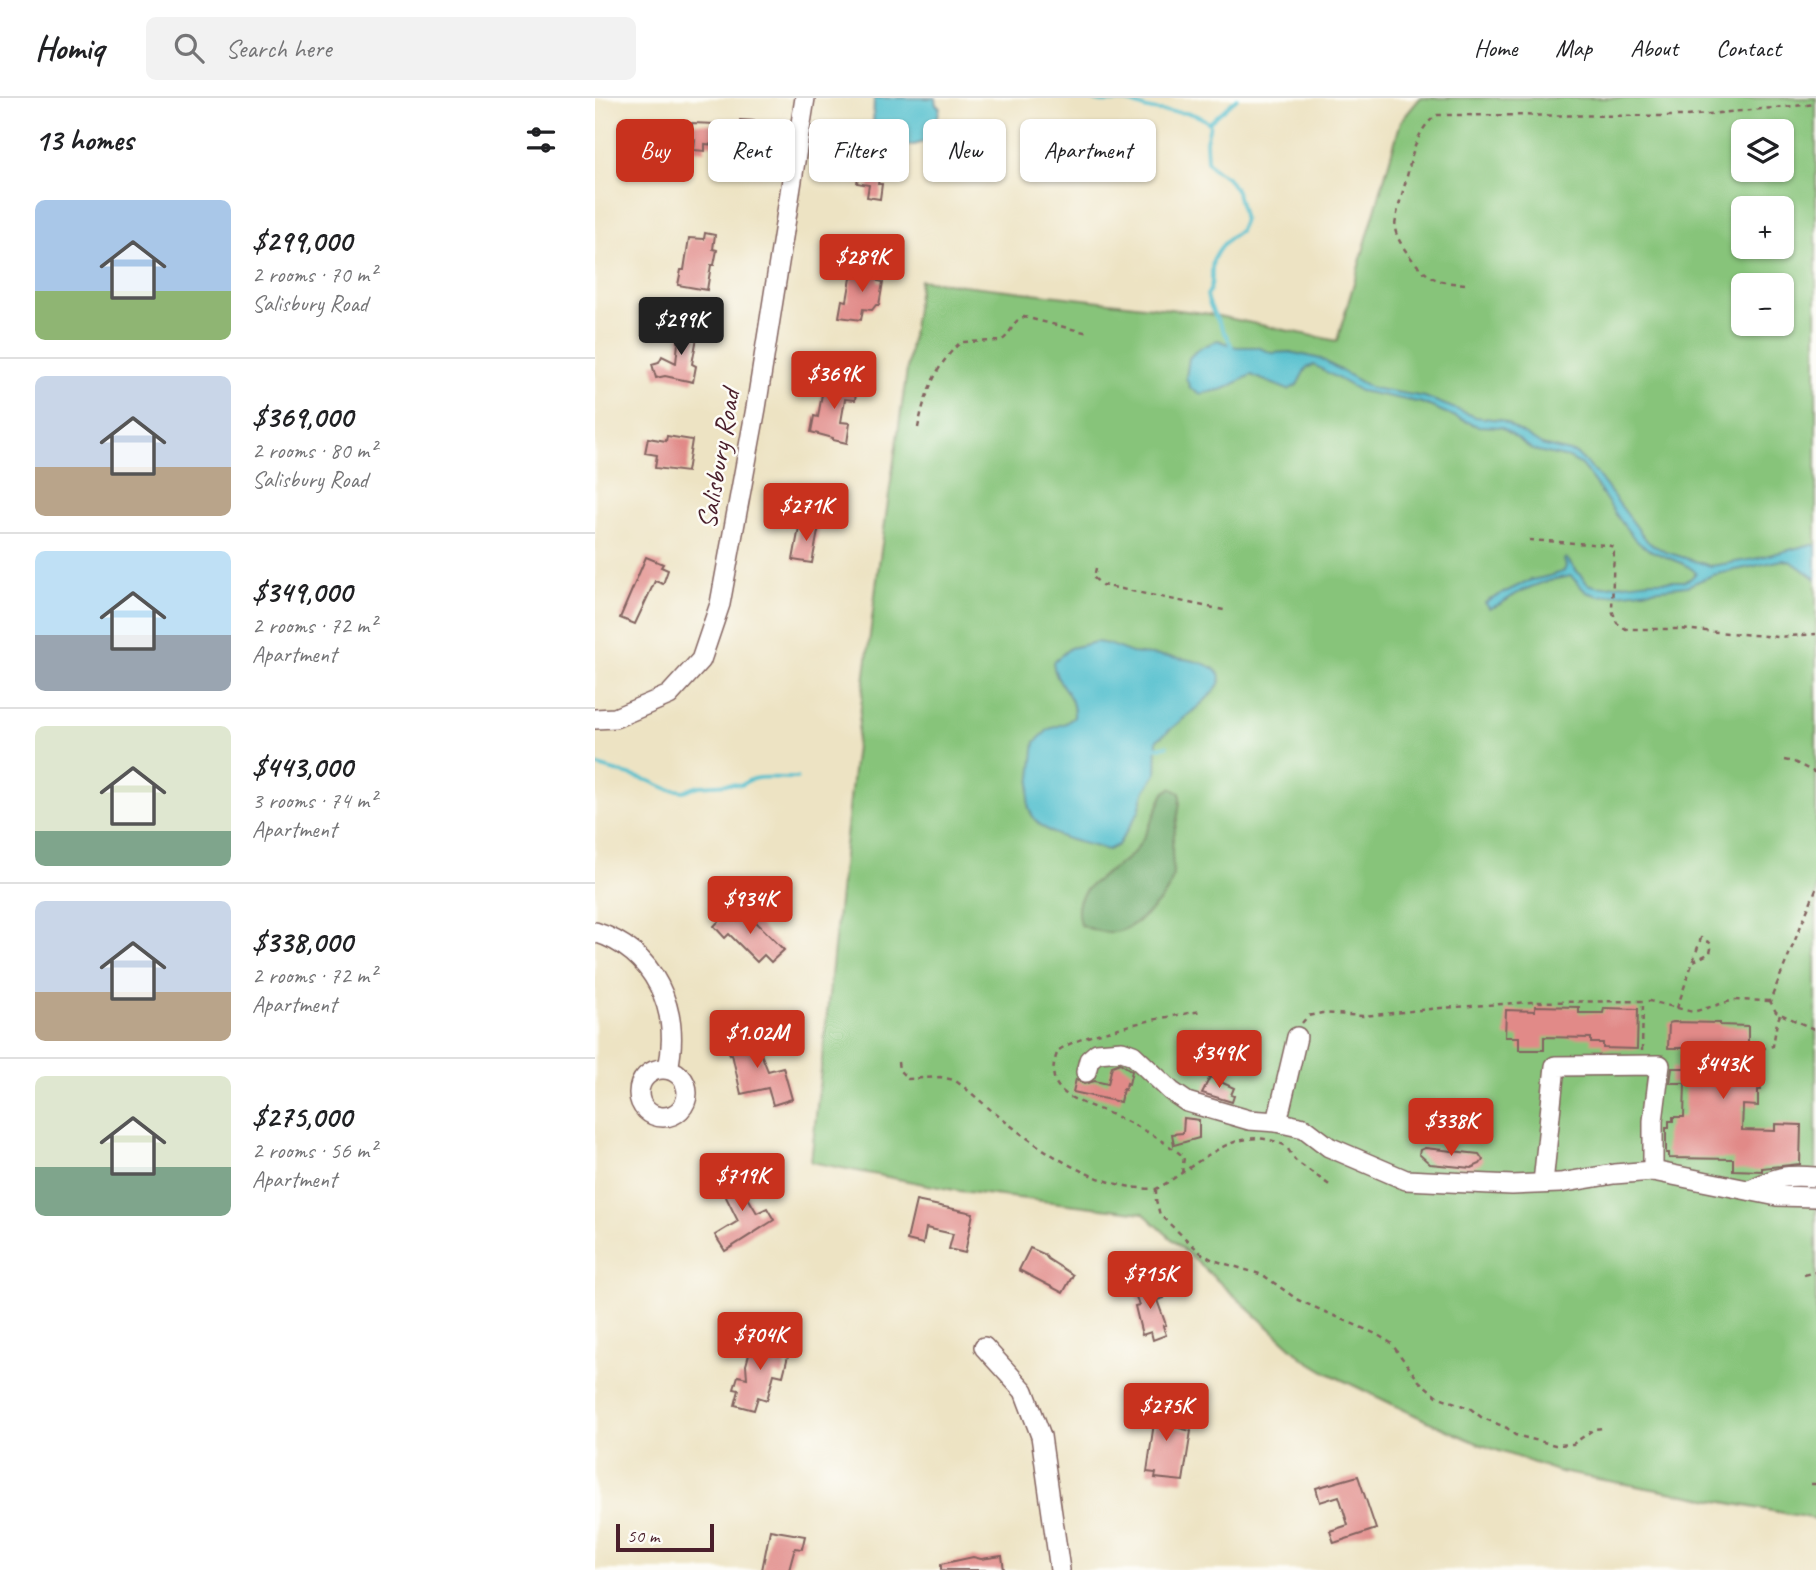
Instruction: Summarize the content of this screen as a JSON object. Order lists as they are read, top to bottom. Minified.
{"streets":{"street":["Salisbury Road"]},"scale_bar":"50 m","page":{"header":"Homiq","search":"Search here","nav":["Home","Map","About","Contact"],"heading":"13 homes","map_buttons":["+","−"],"chip":["Buy","Rent","Filters","New","Apartment"],"list":[{"name":"$299,000","note":"2 rooms · 70 m² · Salisbury Road"},{"name":"$369,000","note":"2 rooms · 80 m² · Salisbury Road"},{"name":"$349,000","note":"2 rooms · 72 m² · Apartment"},{"name":"$443,000","note":"3 rooms · 74 m² · Apartment"},{"name":"$338,000","note":"2 rooms · 72 m² · Apartment"},{"name":"$275,000","note":"2 rooms · 56 m² · Apartment"}],"price":["$289K","$299K","$369K","$271K","$934K","$1.02M","$349K","$443K","$338K","$719K","$715K","$704K","$275K"],"scale":"50 m"}}
